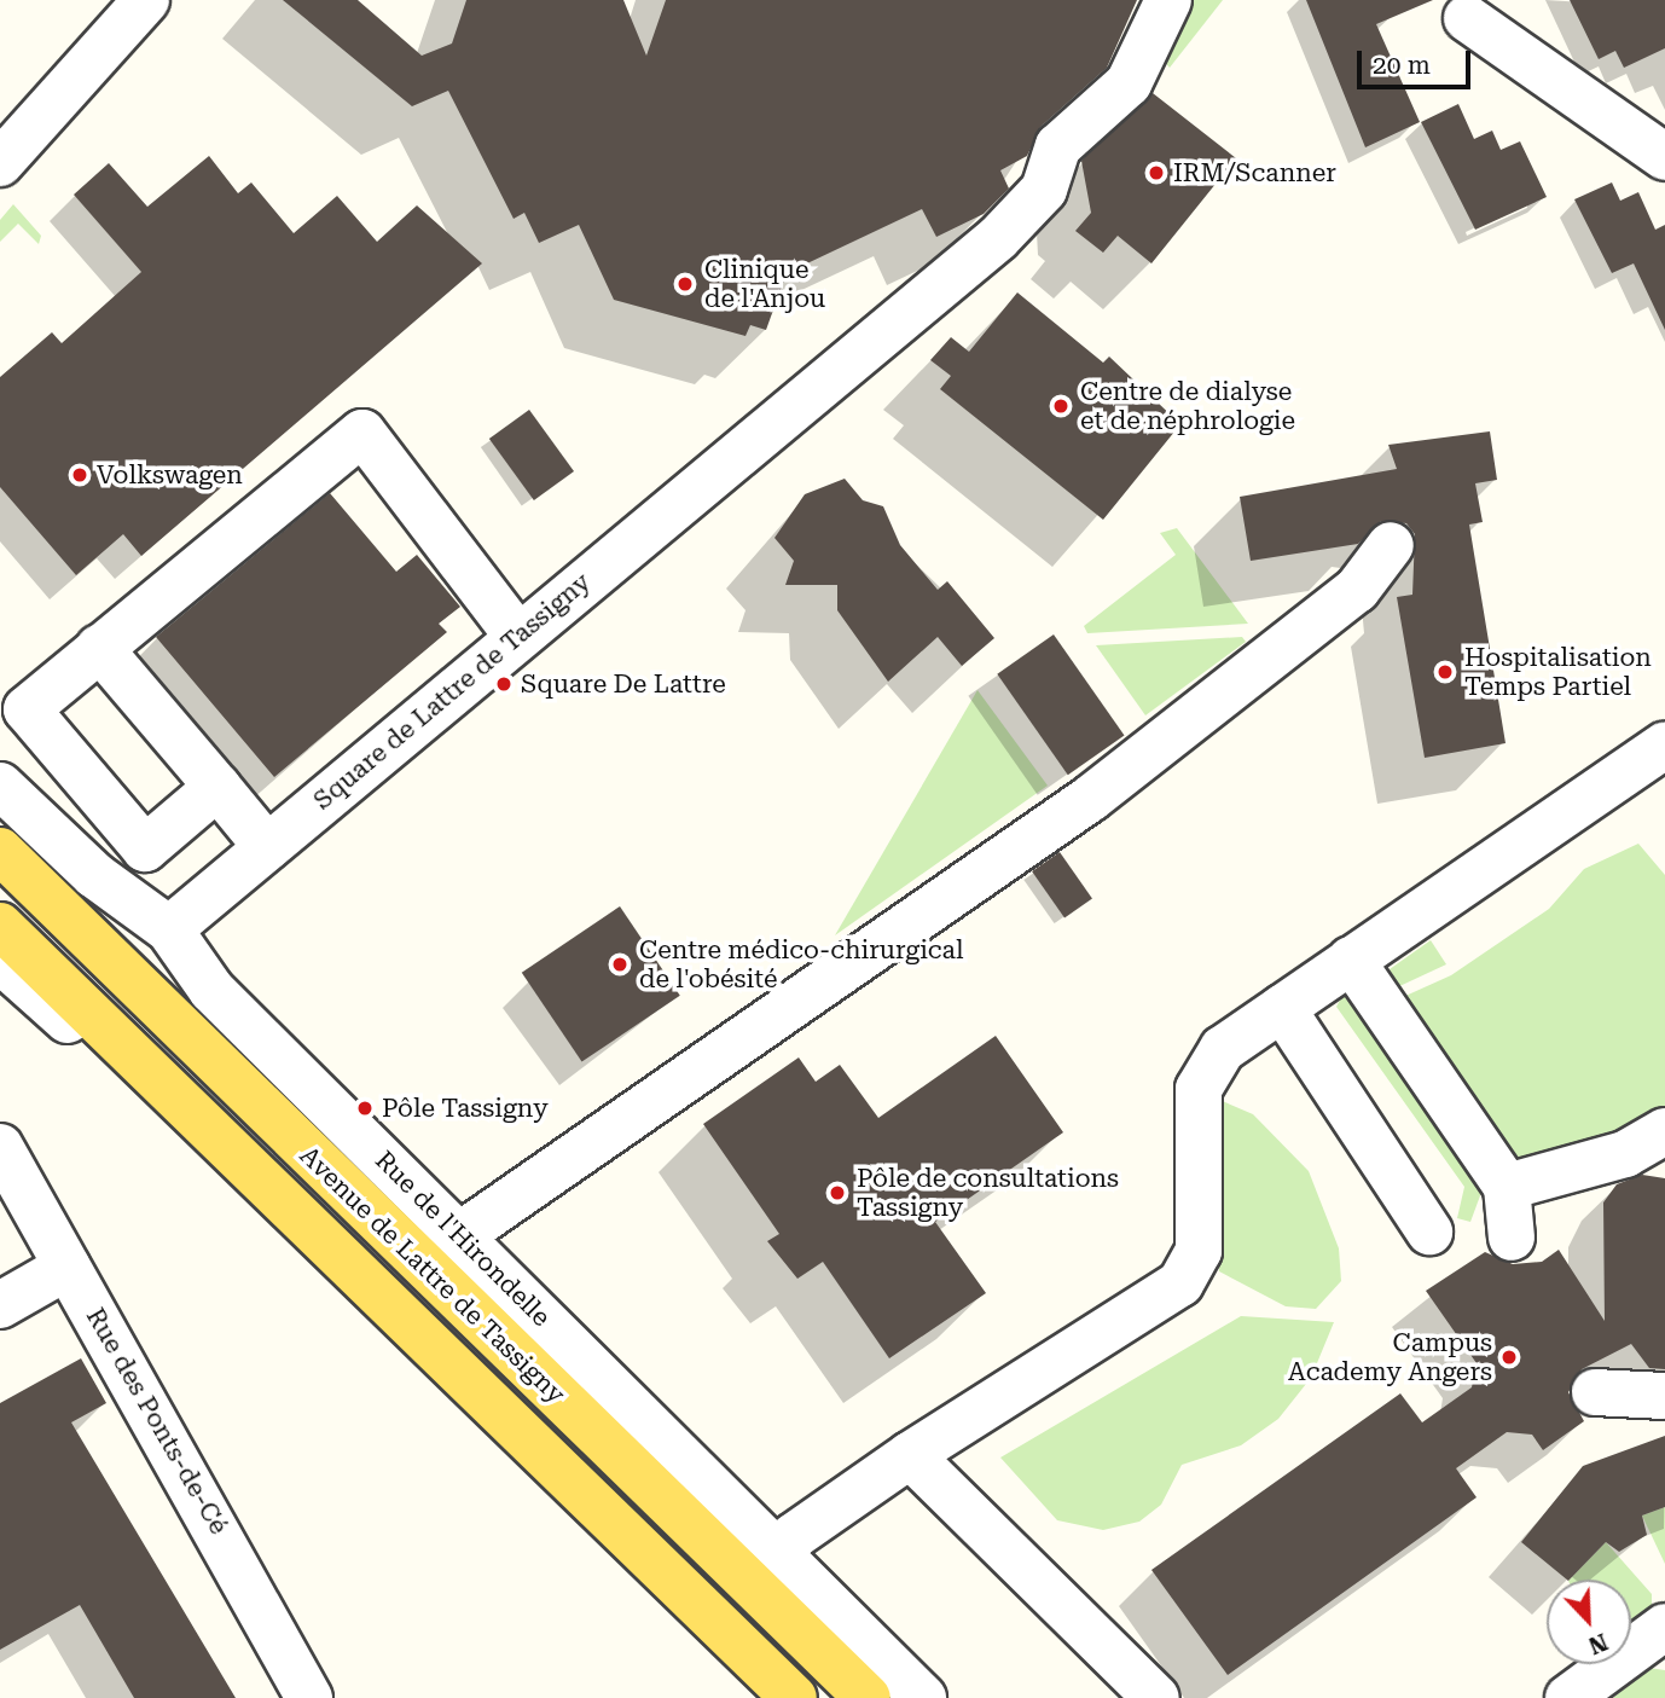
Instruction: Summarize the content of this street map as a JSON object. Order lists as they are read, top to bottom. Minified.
{"streets":{"main road":["Avenue de Lattre de Tassigny"],"street":["Square de Lattre de Tassigny","Rue de l'Hirondelle","Rue des Ponts-de-Cé"]},"crossings":[["Square de Lattre de Tassigny","Rue de l'Hirondelle"]],"places":["IRM/Scanner","Clinique de l'Anjou","Centre de dialyse et de néphrologie","Volkswagen","Hospitalisation Temps Partiel","Square De Lattre","Centre médico-chirurgical de l'obésité","Pôle Tassigny","Pôle de consultations Tassigny","Campus Academy Angers"],"scale_bar":"20 m","north":"bottom right"}
